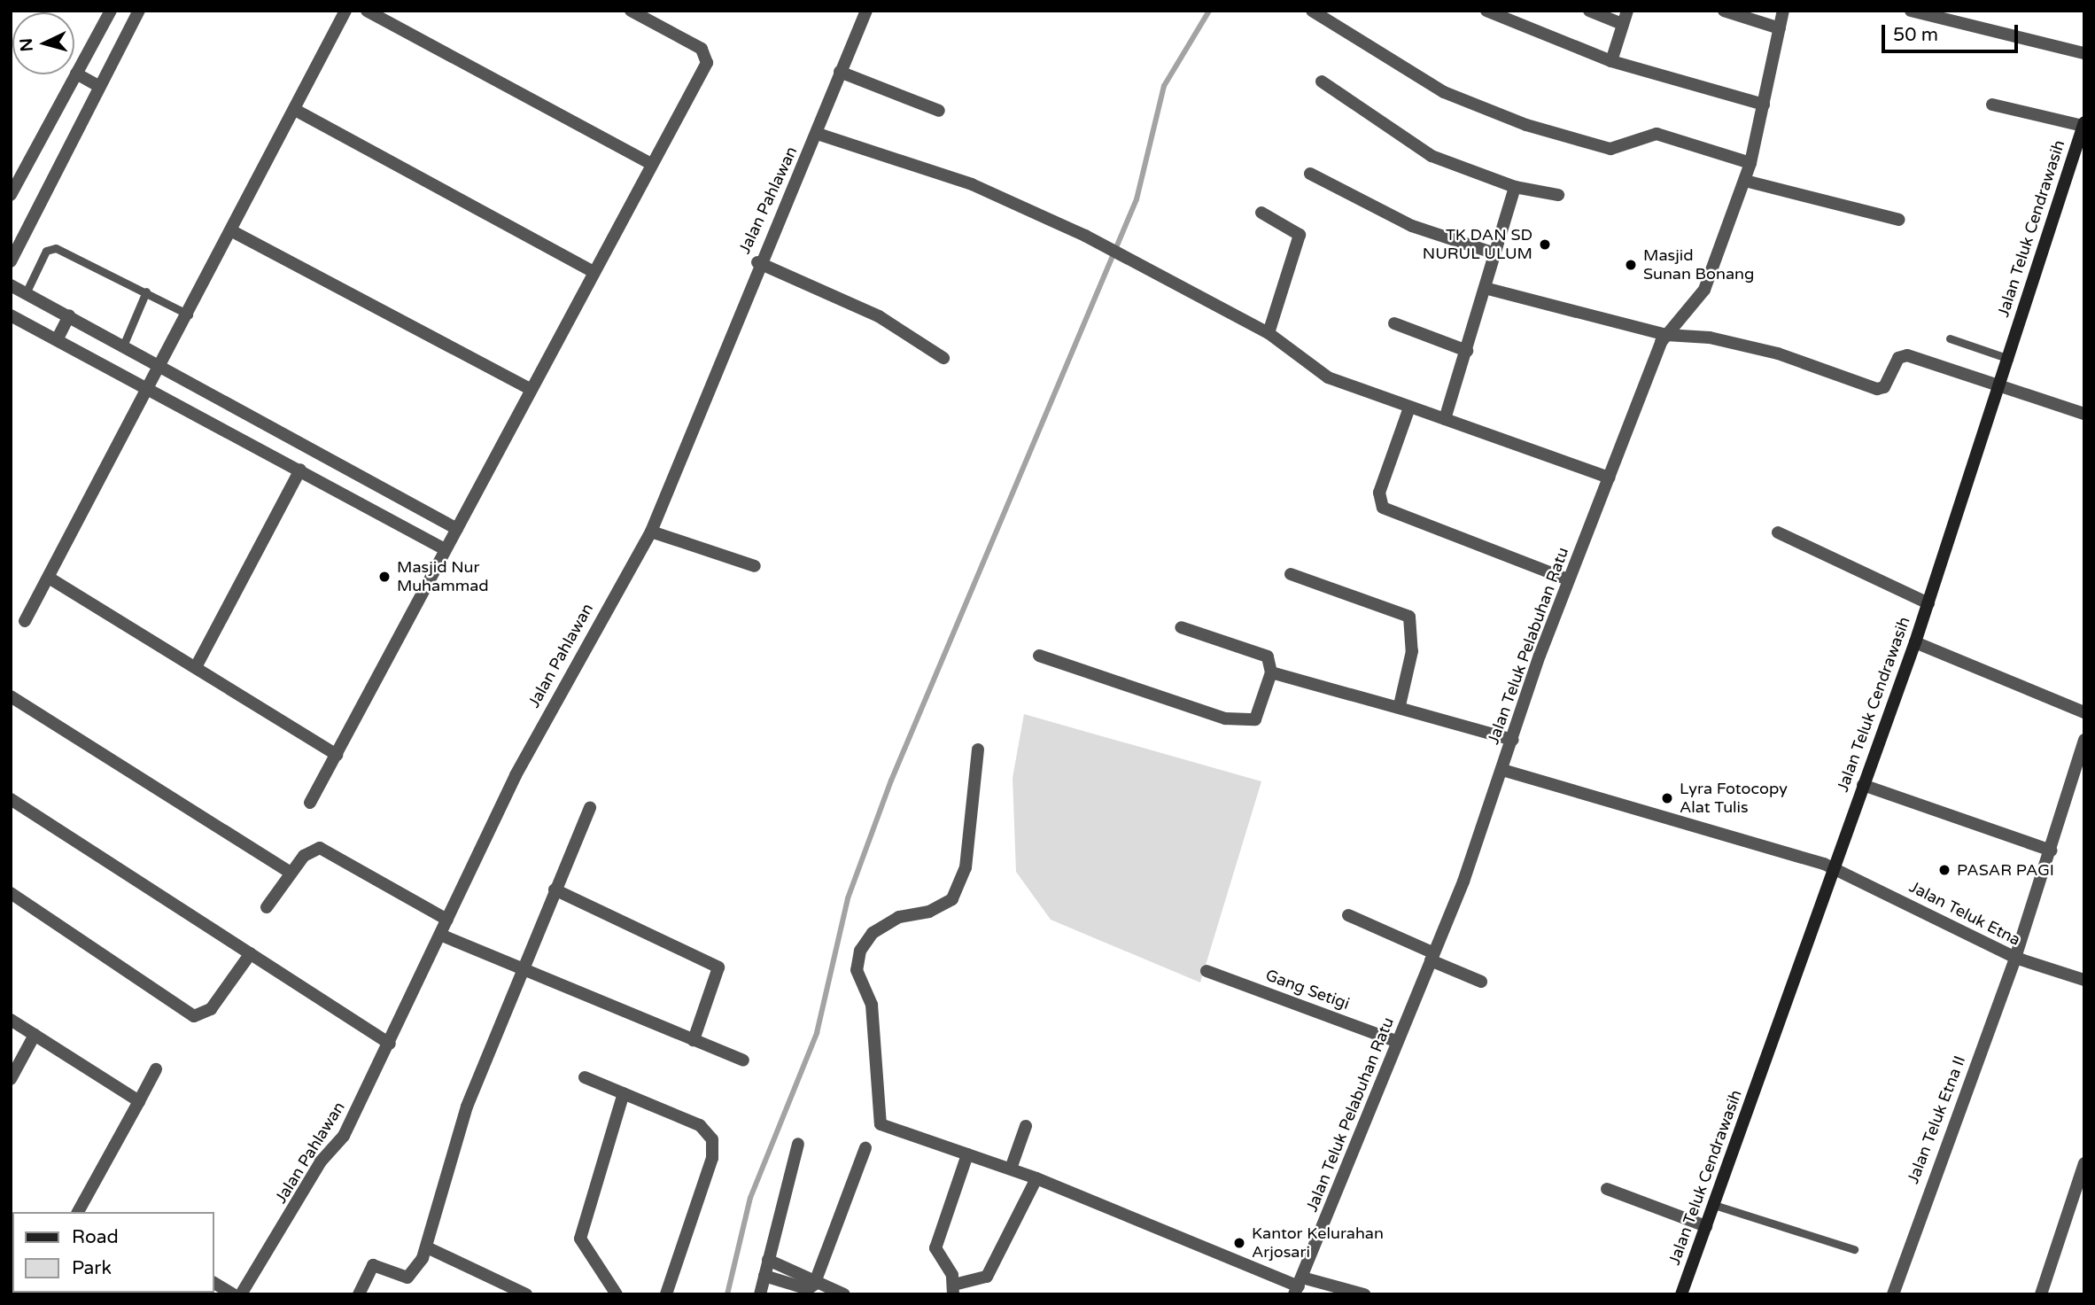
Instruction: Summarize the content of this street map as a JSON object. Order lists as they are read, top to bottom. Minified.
{"streets":{"street":["Jalan Pahlawan","Jalan Teluk Cendrawasih","Jalan Teluk Pelabuhan Ratu","Jalan Teluk Etna","Gang Setigi","Jalan Teluk Etna II"]},"crossings":[["Jalan Teluk Cendrawasih","Jalan Teluk Etna"],["Jalan Teluk Pelabuhan Ratu","Jalan Teluk Etna"],["Jalan Teluk Pelabuhan Ratu","Gang Setigi"],["Jalan Teluk Etna","Jalan Teluk Etna II"]],"places":["TK DAN SD NURUL ULUM","Masjid Sunan Bonang","Masjid Nur Muhammad","Lyra Fotocopy Alat Tulis","PASAR PAGI","Kantor Kelurahan Arjosari"],"legend":["Road","Park"],"scale_bar":"50 m","north":"left"}
